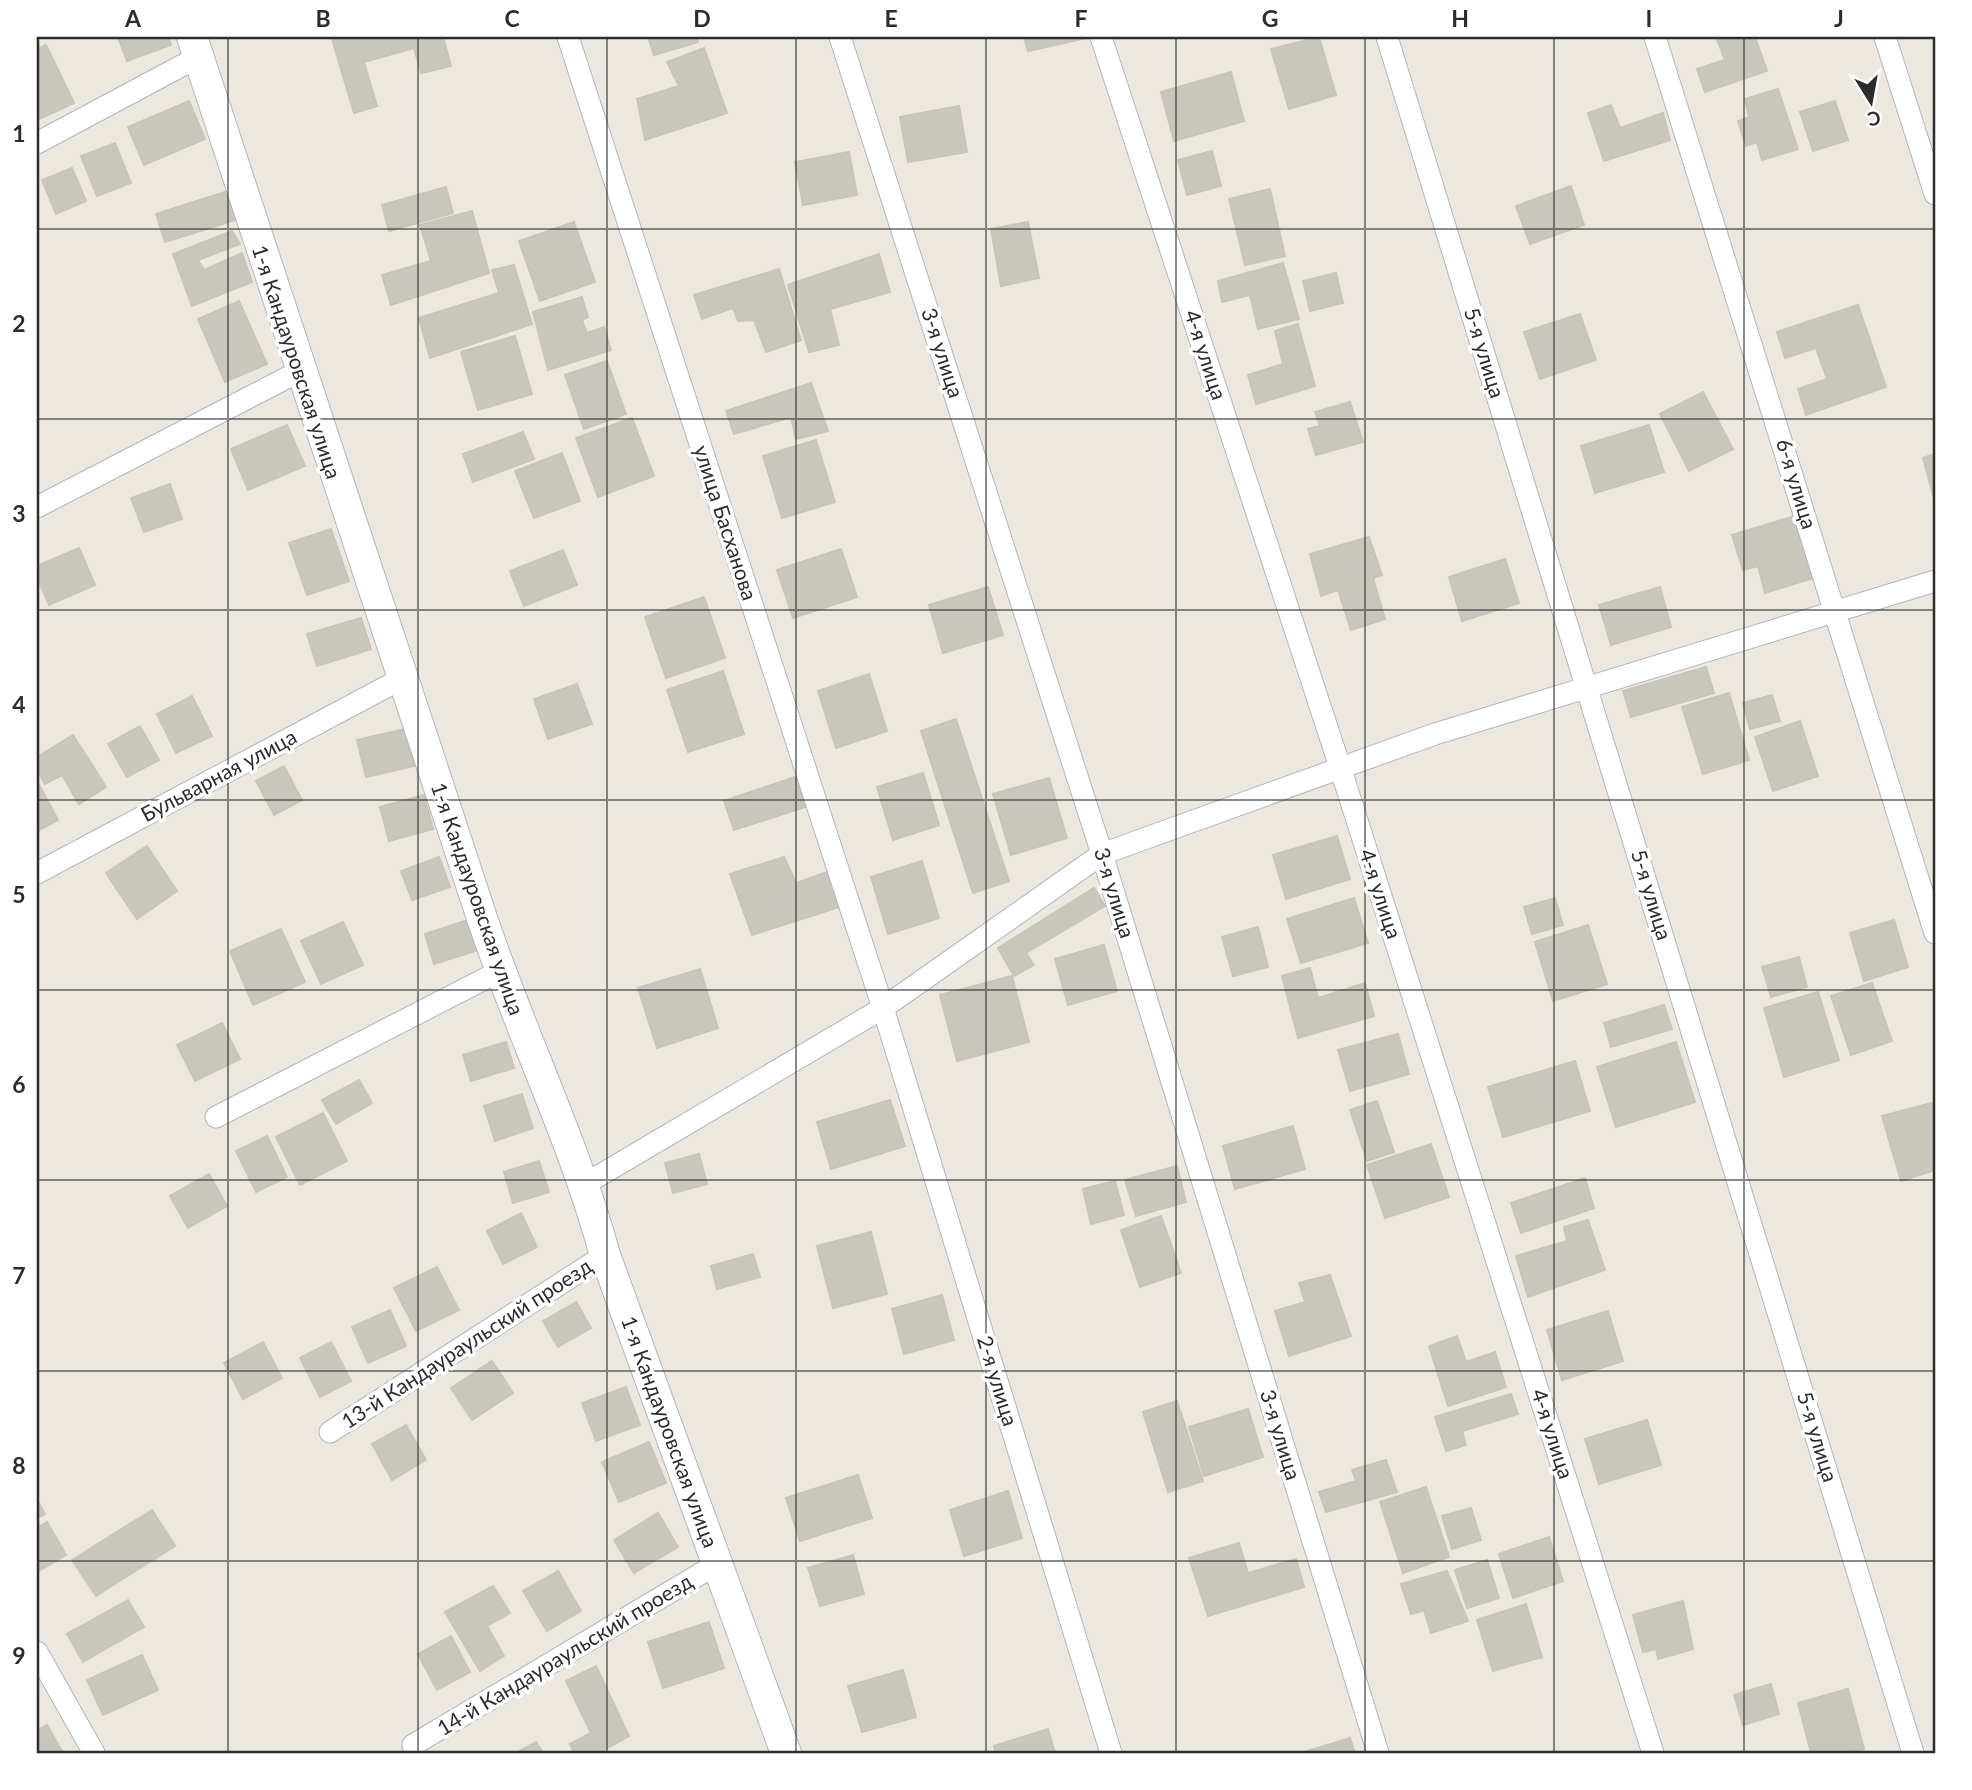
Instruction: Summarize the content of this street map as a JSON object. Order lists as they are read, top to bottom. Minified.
{"streets":{"street":["3-я улица","5-я улица","4-я улица","1-я Кандауровская улица","6-я улица","улица Басханова","Бульварная улица","13-й Кандаураульский проезд","2-я улица","14-й Кандаураульский проезд"]},"crossings":[["1-я Кандауровская улица","Бульварная улица"],["1-я Кандауровская улица","13-й Кандаураульский проезд"],["1-я Кандауровская улица","14-й Кандаураульский проезд"],["улица Басханова","2-я улица"]],"north":"bottom","grid":{"columns":["A","B","C","D","E","F","G","H","I","J"],"rows":["1","2","3","4","5","6","7","8","9"]}}
